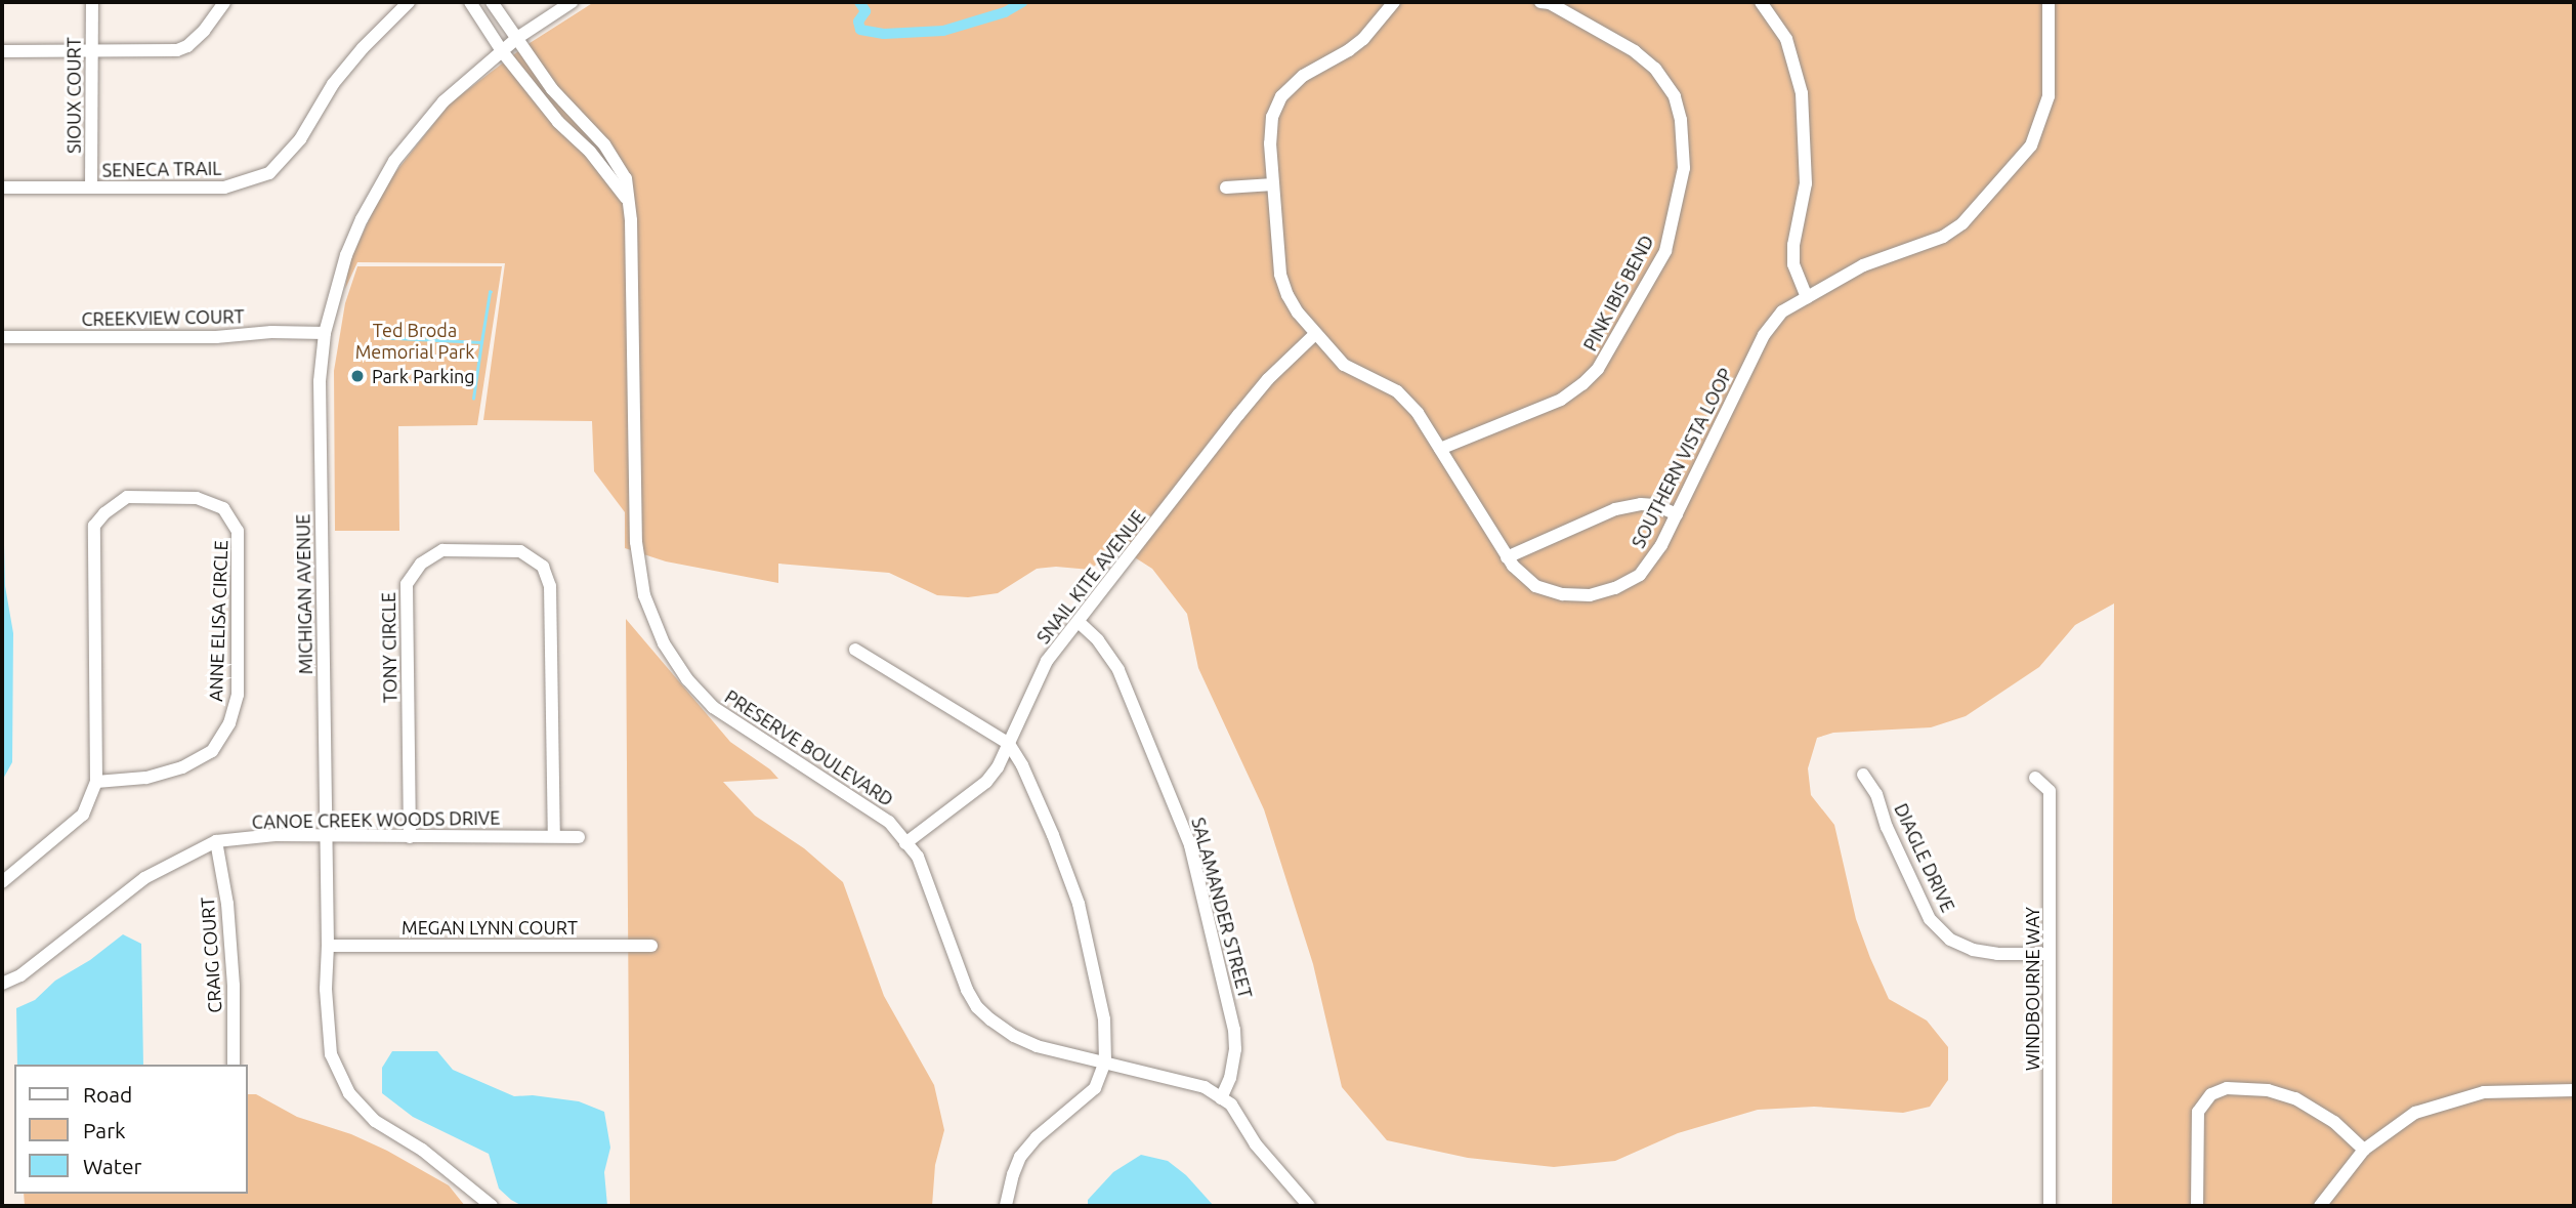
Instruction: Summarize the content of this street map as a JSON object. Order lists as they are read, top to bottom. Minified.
{"streets":{"street":["SIOUX COURT","SENECA TRAIL","PINK IBIS BEND","CREEKVIEW COURT","SOUTHERN VISTA LOOP","SNAIL KITE AVENUE","MICHIGAN AVENUE","ANNE ELISA CIRCLE","TONY CIRCLE","PRESERVE BOULEVARD","CANOE CREEK WOODS DRIVE","DIAGLE DRIVE","SALAMANDER STREET","MEGAN LYNN COURT","CRAIG COURT","WINDBOURNE WAY"]},"crossings":[["SIOUX COURT","SENECA TRAIL"],["PINK IBIS BEND","SOUTHERN VISTA LOOP"],["CREEKVIEW COURT","MICHIGAN AVENUE"],["SOUTHERN VISTA LOOP","SNAIL KITE AVENUE"],["SNAIL KITE AVENUE","PRESERVE BOULEVARD"],["SNAIL KITE AVENUE","SALAMANDER STREET"],["MICHIGAN AVENUE","PRESERVE BOULEVARD"],["MICHIGAN AVENUE","CANOE CREEK WOODS DRIVE"],["MICHIGAN AVENUE","MEGAN LYNN COURT"],["TONY CIRCLE","CANOE CREEK WOODS DRIVE"],["PRESERVE BOULEVARD","SALAMANDER STREET"],["CANOE CREEK WOODS DRIVE","CRAIG COURT"],["DIAGLE DRIVE","WINDBOURNE WAY"]],"parks":["Ted Broda Memorial Park"],"places":["Park Parking"],"legend":["Road","Park","Water"]}
